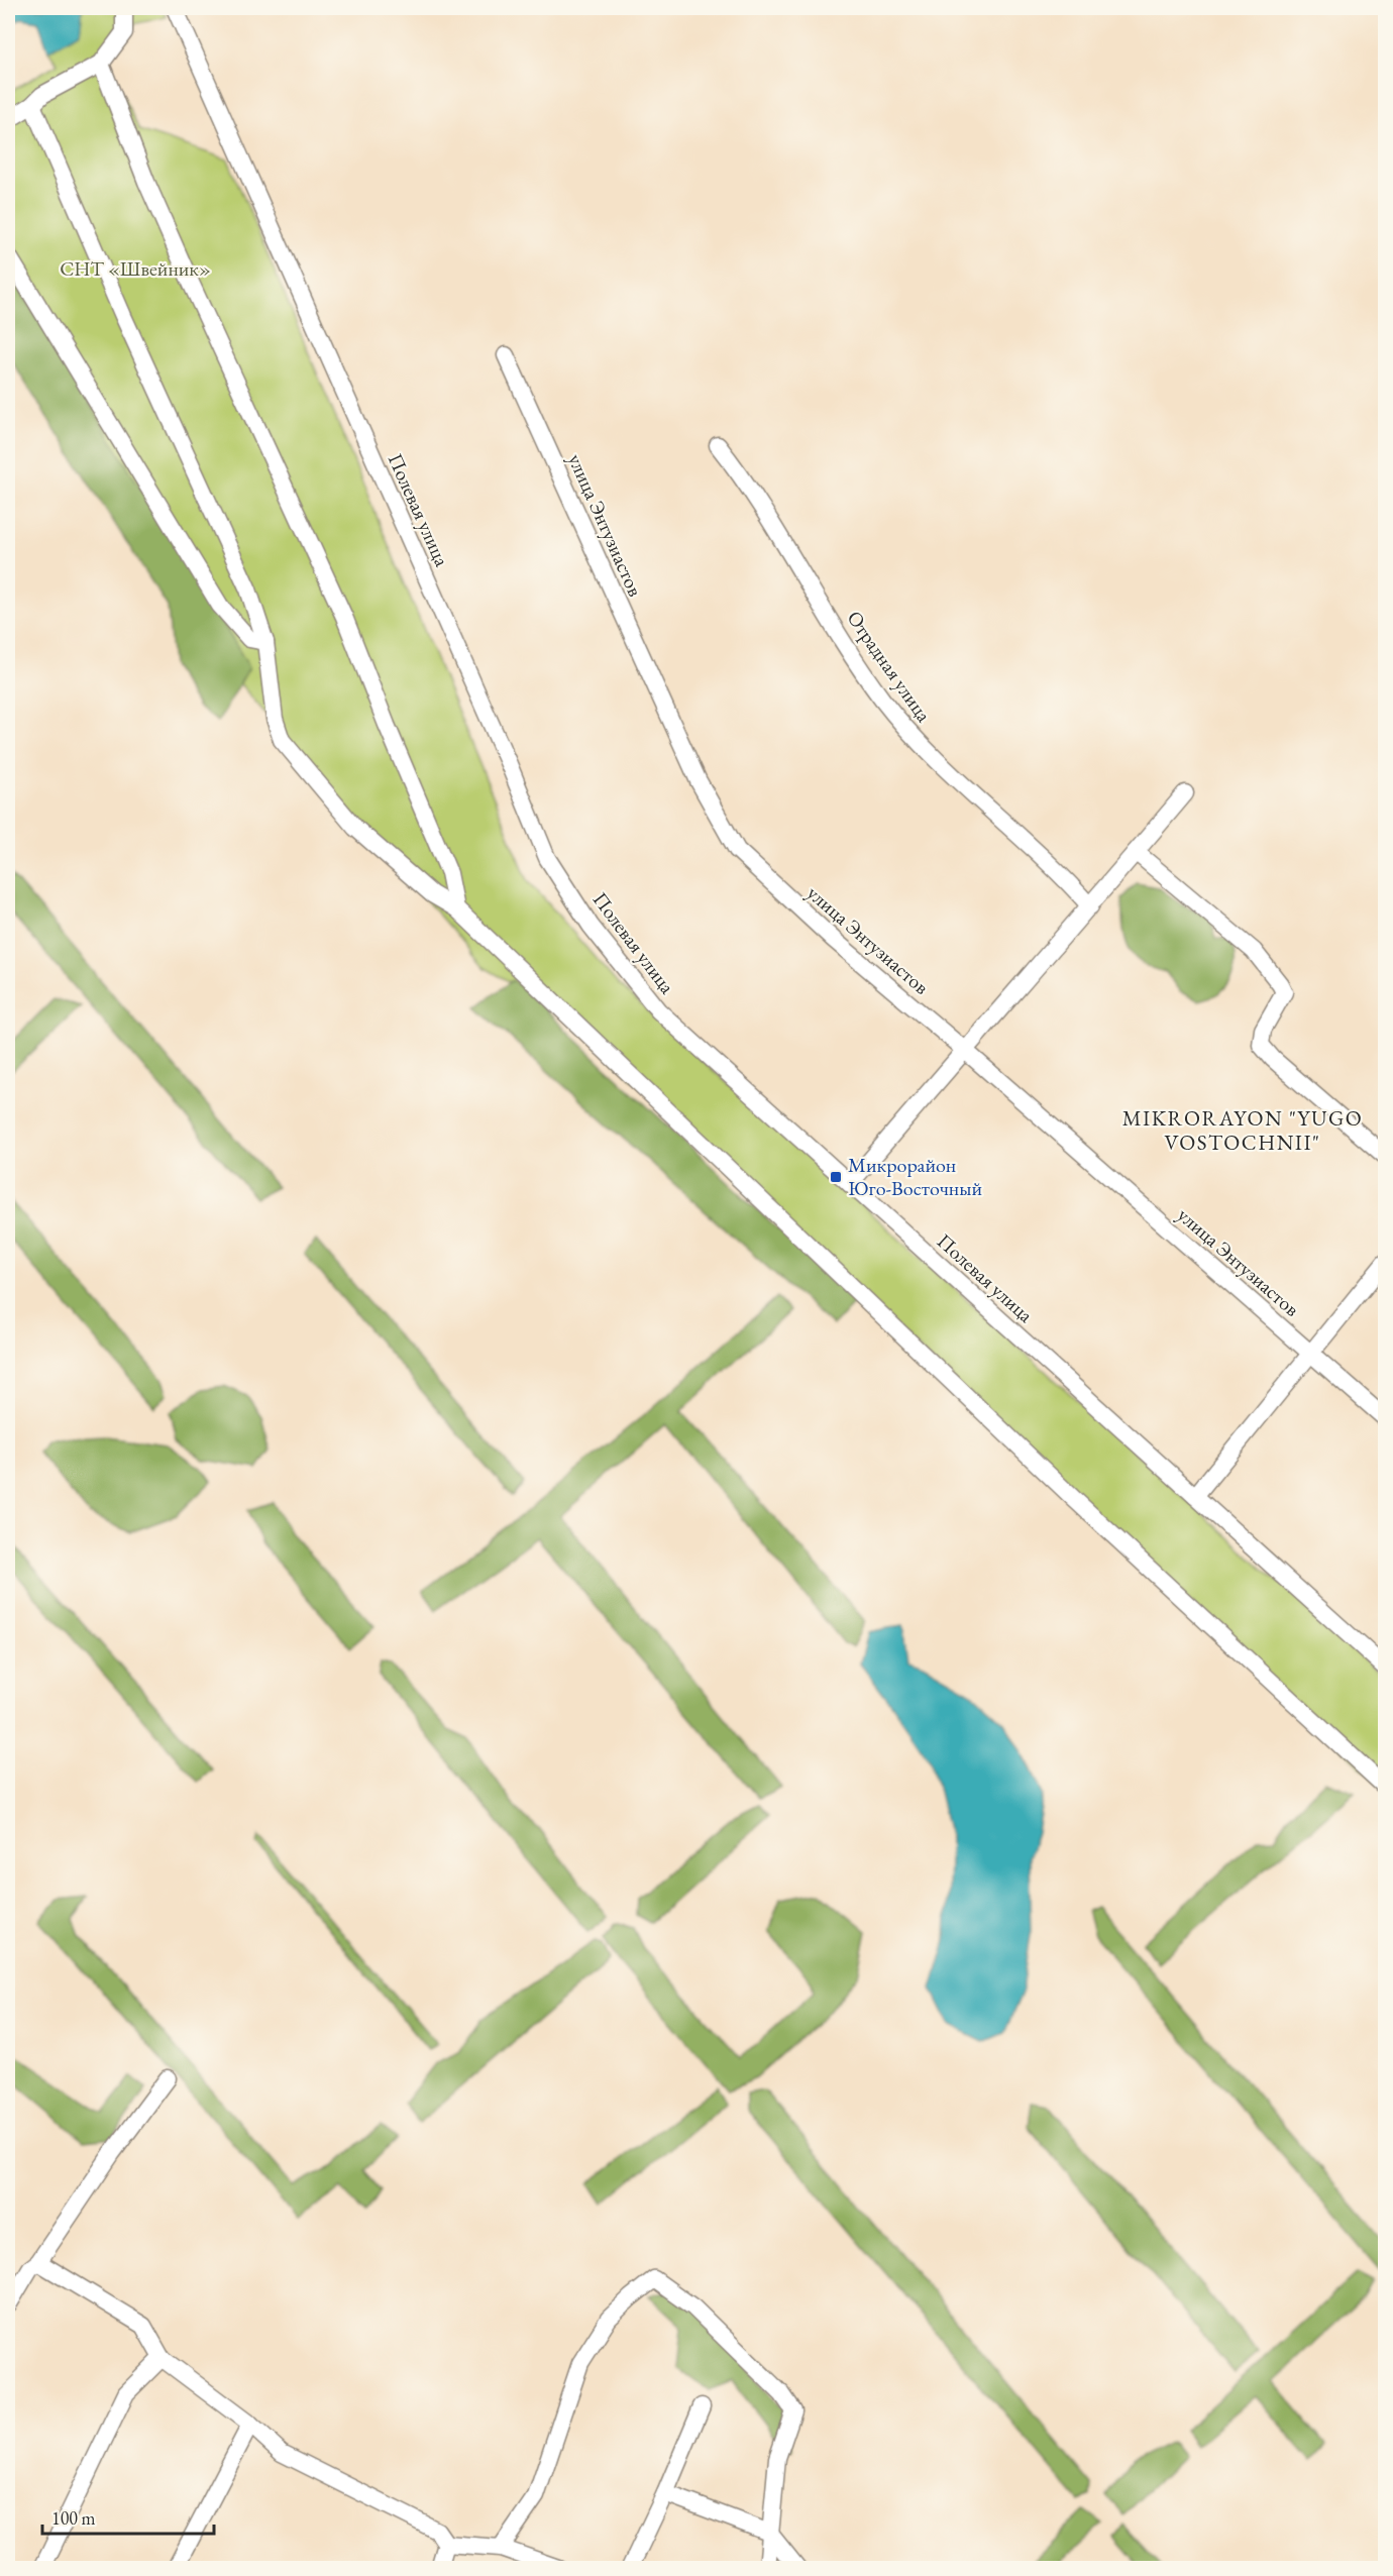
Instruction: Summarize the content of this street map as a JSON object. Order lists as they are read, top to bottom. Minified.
{"streets":{"street":["Полевая улица","улица Энтузиастов","Отрадная улица"]},"districts":["MIKRORAYON \"YUGO VOSTOCHNII\""],"parks":["СНТ «Швейник»"],"places":{"transit":["Микрорайон Юго-Восточный"]},"scale_bar":"100 m"}
